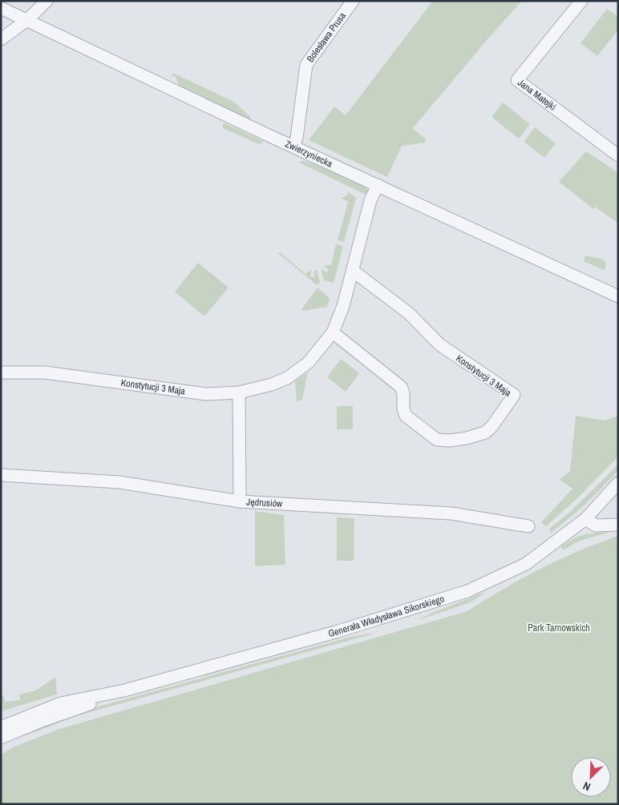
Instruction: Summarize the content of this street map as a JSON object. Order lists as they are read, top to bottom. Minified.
{"streets":{"street":["Bolesława Prusa","Jana Matejki","Zwierzyniecka","Konstytucji 3 Maja","Jędrusiów","Generała Władysława Sikorskiego"]},"crossings":[["Bolesława Prusa","Zwierzyniecka"],["Zwierzyniecka","Konstytucji 3 Maja"]],"parks":["Park Tarnowskich"],"north":"bottom left"}
